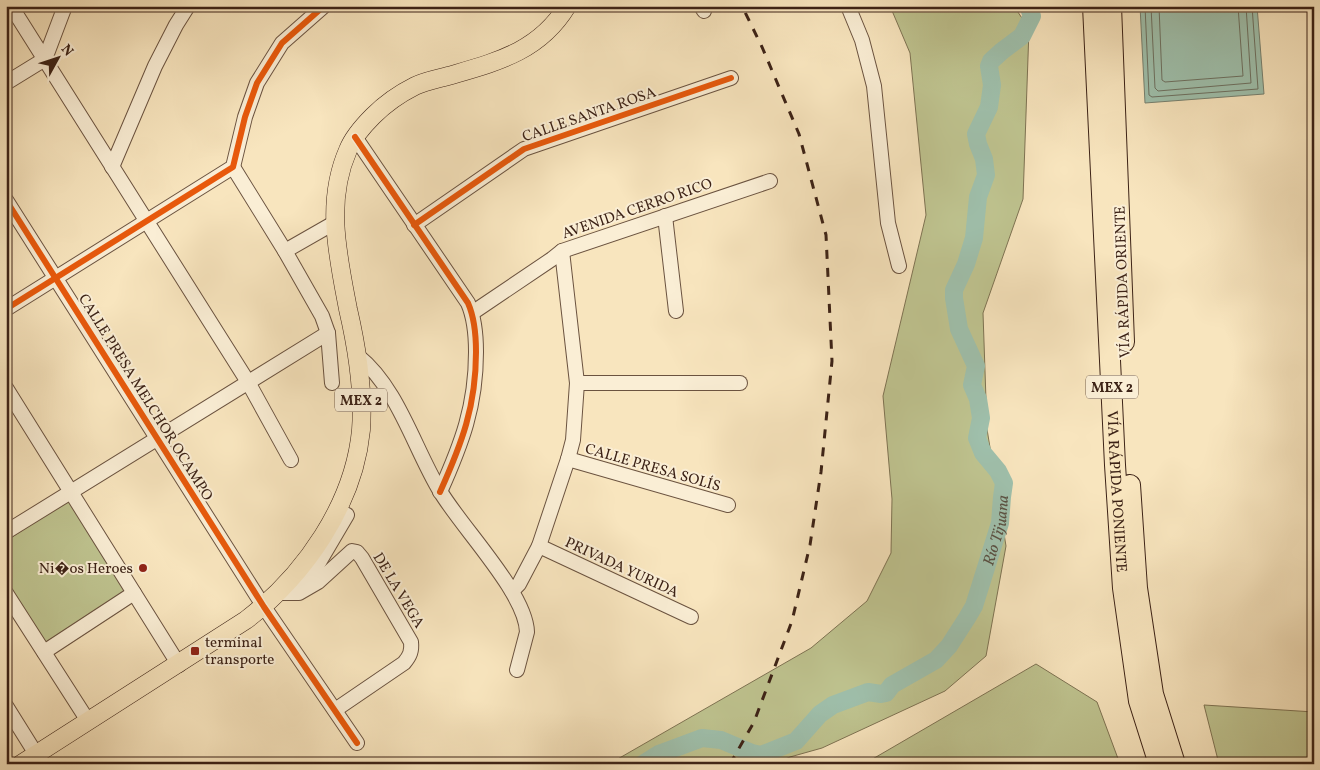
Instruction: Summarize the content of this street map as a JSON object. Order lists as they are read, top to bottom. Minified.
{"streets":{"highway":["VÍA RÁPIDA ORIENTE","MEX 2","VÍA RÁPIDA PONIENTE"],"street":["CALLE SANTA ROSA","AVENIDA CERRO RICO","CALLE PRESA MELCHOR OCAMPO","CALLE PRESA SOLÍS","PRIVADA YURIDA","DE LA VEGA"]},"crossings":[["MEX 2","CALLE PRESA MELCHOR OCAMPO"],["MEX 2","DE LA VEGA"],["CALLE PRESA MELCHOR OCAMPO","DE LA VEGA"]],"water":["Río Tijuana"],"places":{"other":["Ni�os Heroes"],"transit":["terminal transporte"]},"north":"top right"}
